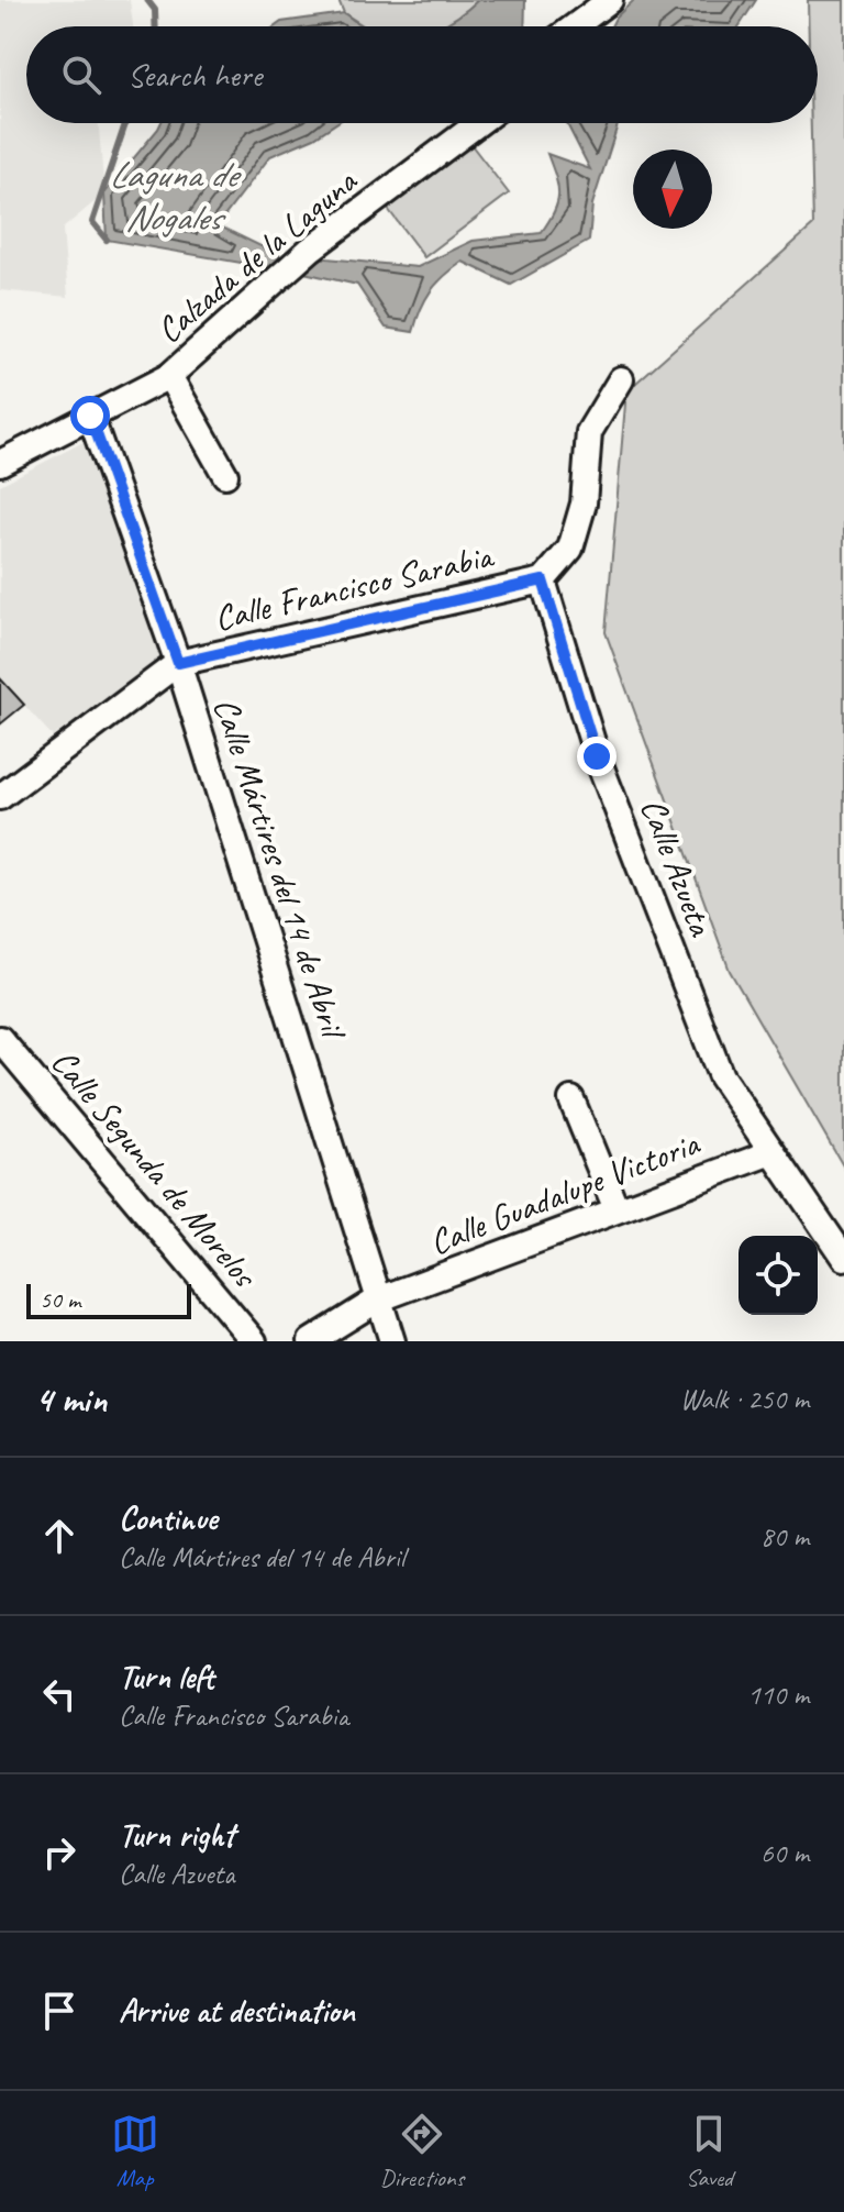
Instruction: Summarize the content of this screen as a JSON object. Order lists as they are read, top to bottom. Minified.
{"streets":{"street":["Calzada de la Laguna","Calle Francisco Sarabia","Calle Mártires del 14 de Abril","Calle Azueta","Calle Segunda de Morelos","Calle Guadalupe Victoria"]},"crossings":[["Calzada de la Laguna","Calle Mártires del 14 de Abril"],["Calle Francisco Sarabia","Calle Mártires del 14 de Abril"],["Calle Francisco Sarabia","Calle Azueta"],["Calle Mártires del 14 de Abril","Calle Guadalupe Victoria"],["Calle Azueta","Calle Guadalupe Victoria"]],"water":["Laguna de Nogales"],"scale_bar":"50 m","north":"bottom","page":{"search":"Search here","scale":"50 m","heading":["4 min","Walk · 250 m"],"list":[["Continue","Calle Mártires del 14 de Abril","80 m"],["Turn left","Calle Francisco Sarabia","110 m"],["Turn right","Calle Azueta","60 m"],"Arrive at destination"],"nav":["Map","Directions","Saved"]}}
